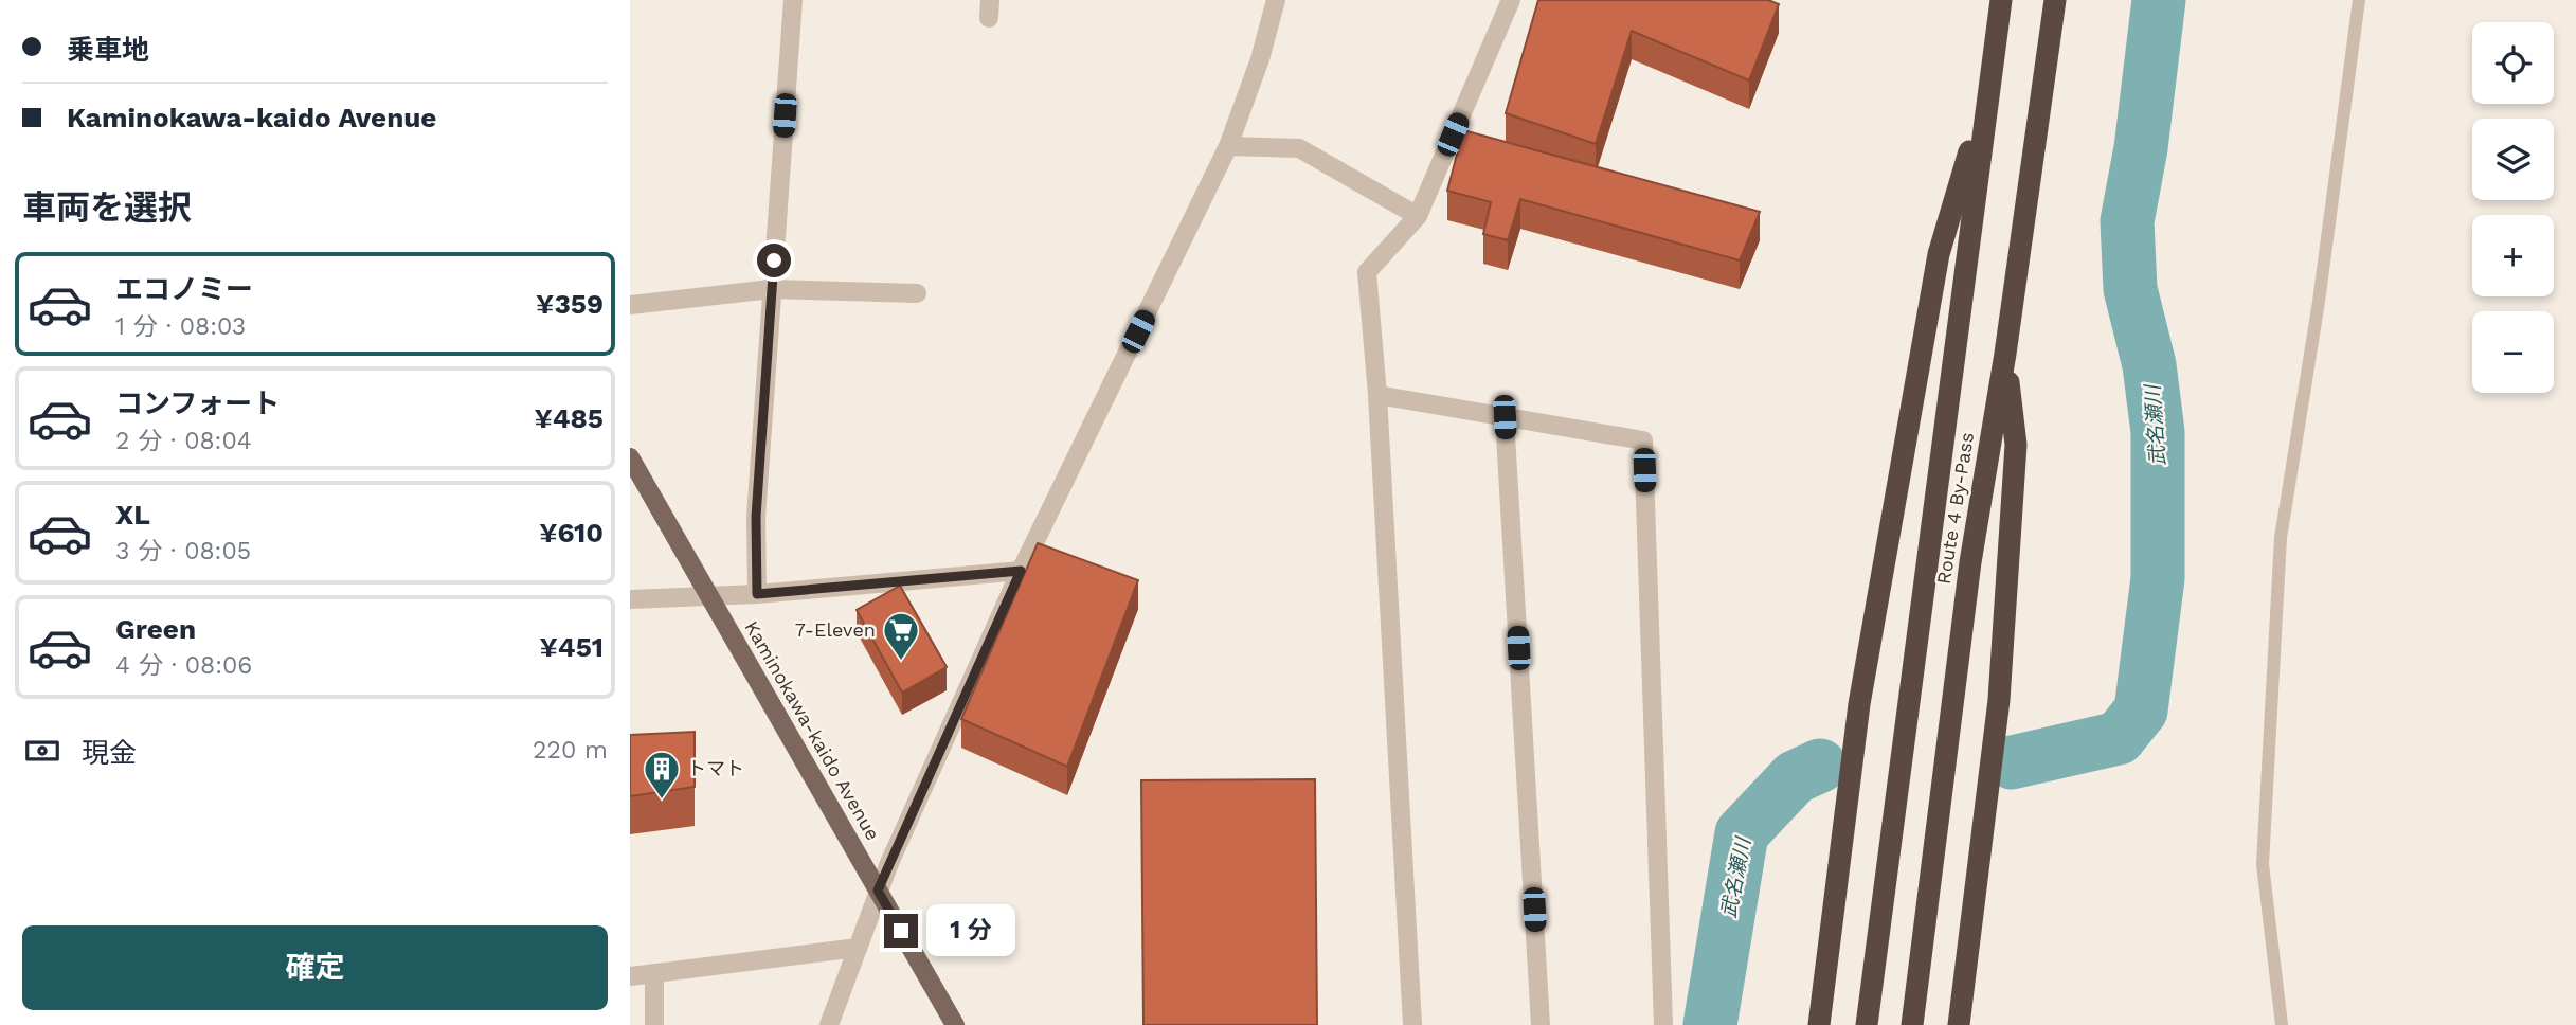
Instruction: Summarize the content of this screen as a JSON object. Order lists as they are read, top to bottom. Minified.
{"streets":{"highway":["Route 4 By-Pass"],"main road":["Kaminokawa-kaido Avenue"]},"water":["武名瀬川"],"places":{"supermarket":["7-Eleven"],"building":["トマト"]},"page":{"banner":["乗車地","Kaminokawa-kaido Avenue"],"map_buttons":["+","−"],"heading":"車両を選択","list":[{"name":"エコノミー","note":"1 分 · 08:03","value":"¥359"},{"name":"コンフォート","note":"2 分 · 08:04","value":"¥485"},{"name":"XL","note":"3 分 · 08:05","value":"¥610"},{"name":"Green","note":"4 分 · 08:06","value":"¥451"}],"pay":["現金","220 m"],"bubble":"1 分","buttons":"確定"}}
